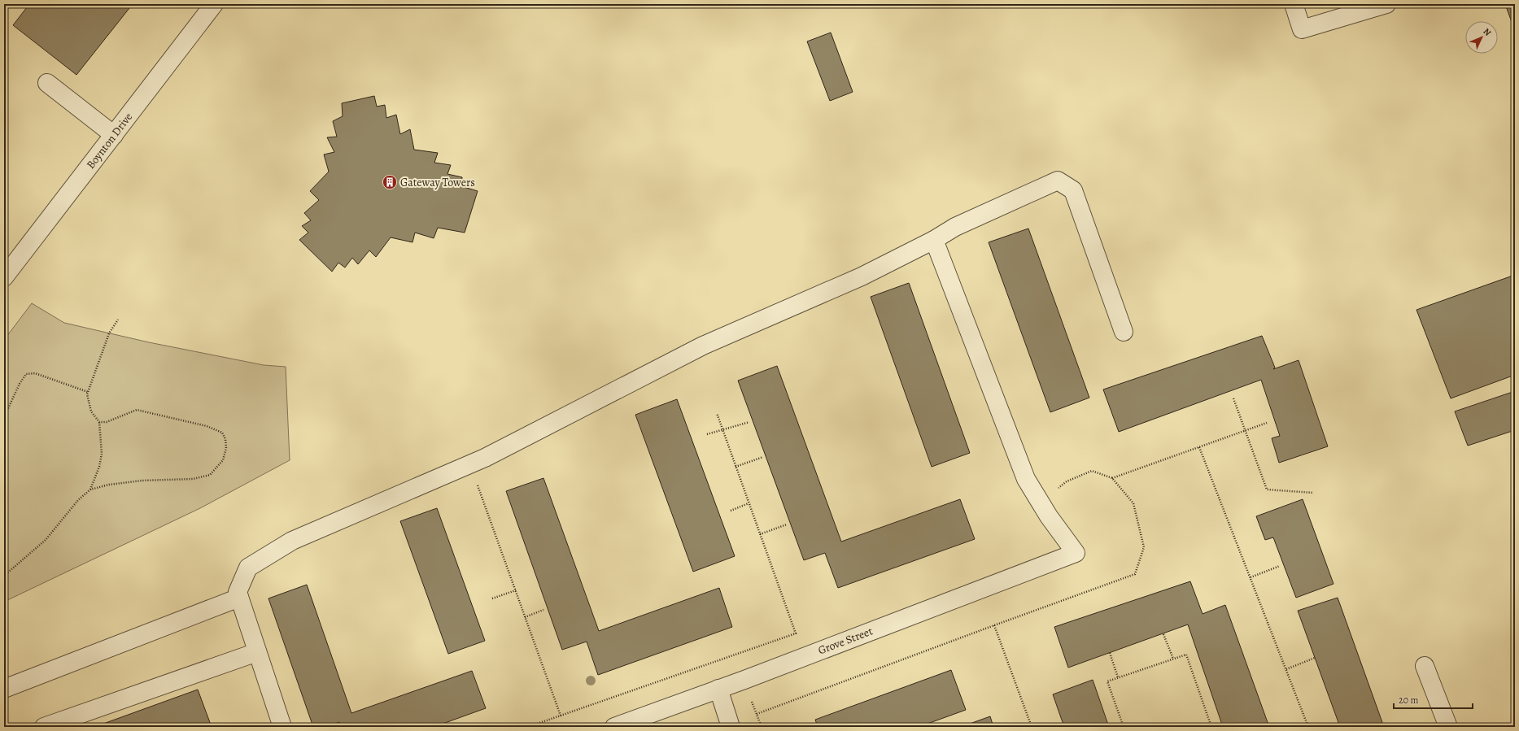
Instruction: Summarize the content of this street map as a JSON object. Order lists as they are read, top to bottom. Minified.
{"streets":{"street":["Boynton Drive","Grove Street"]},"places":{"building":["Gateway Towers"]},"scale_bar":"20 m","north":"top right"}
